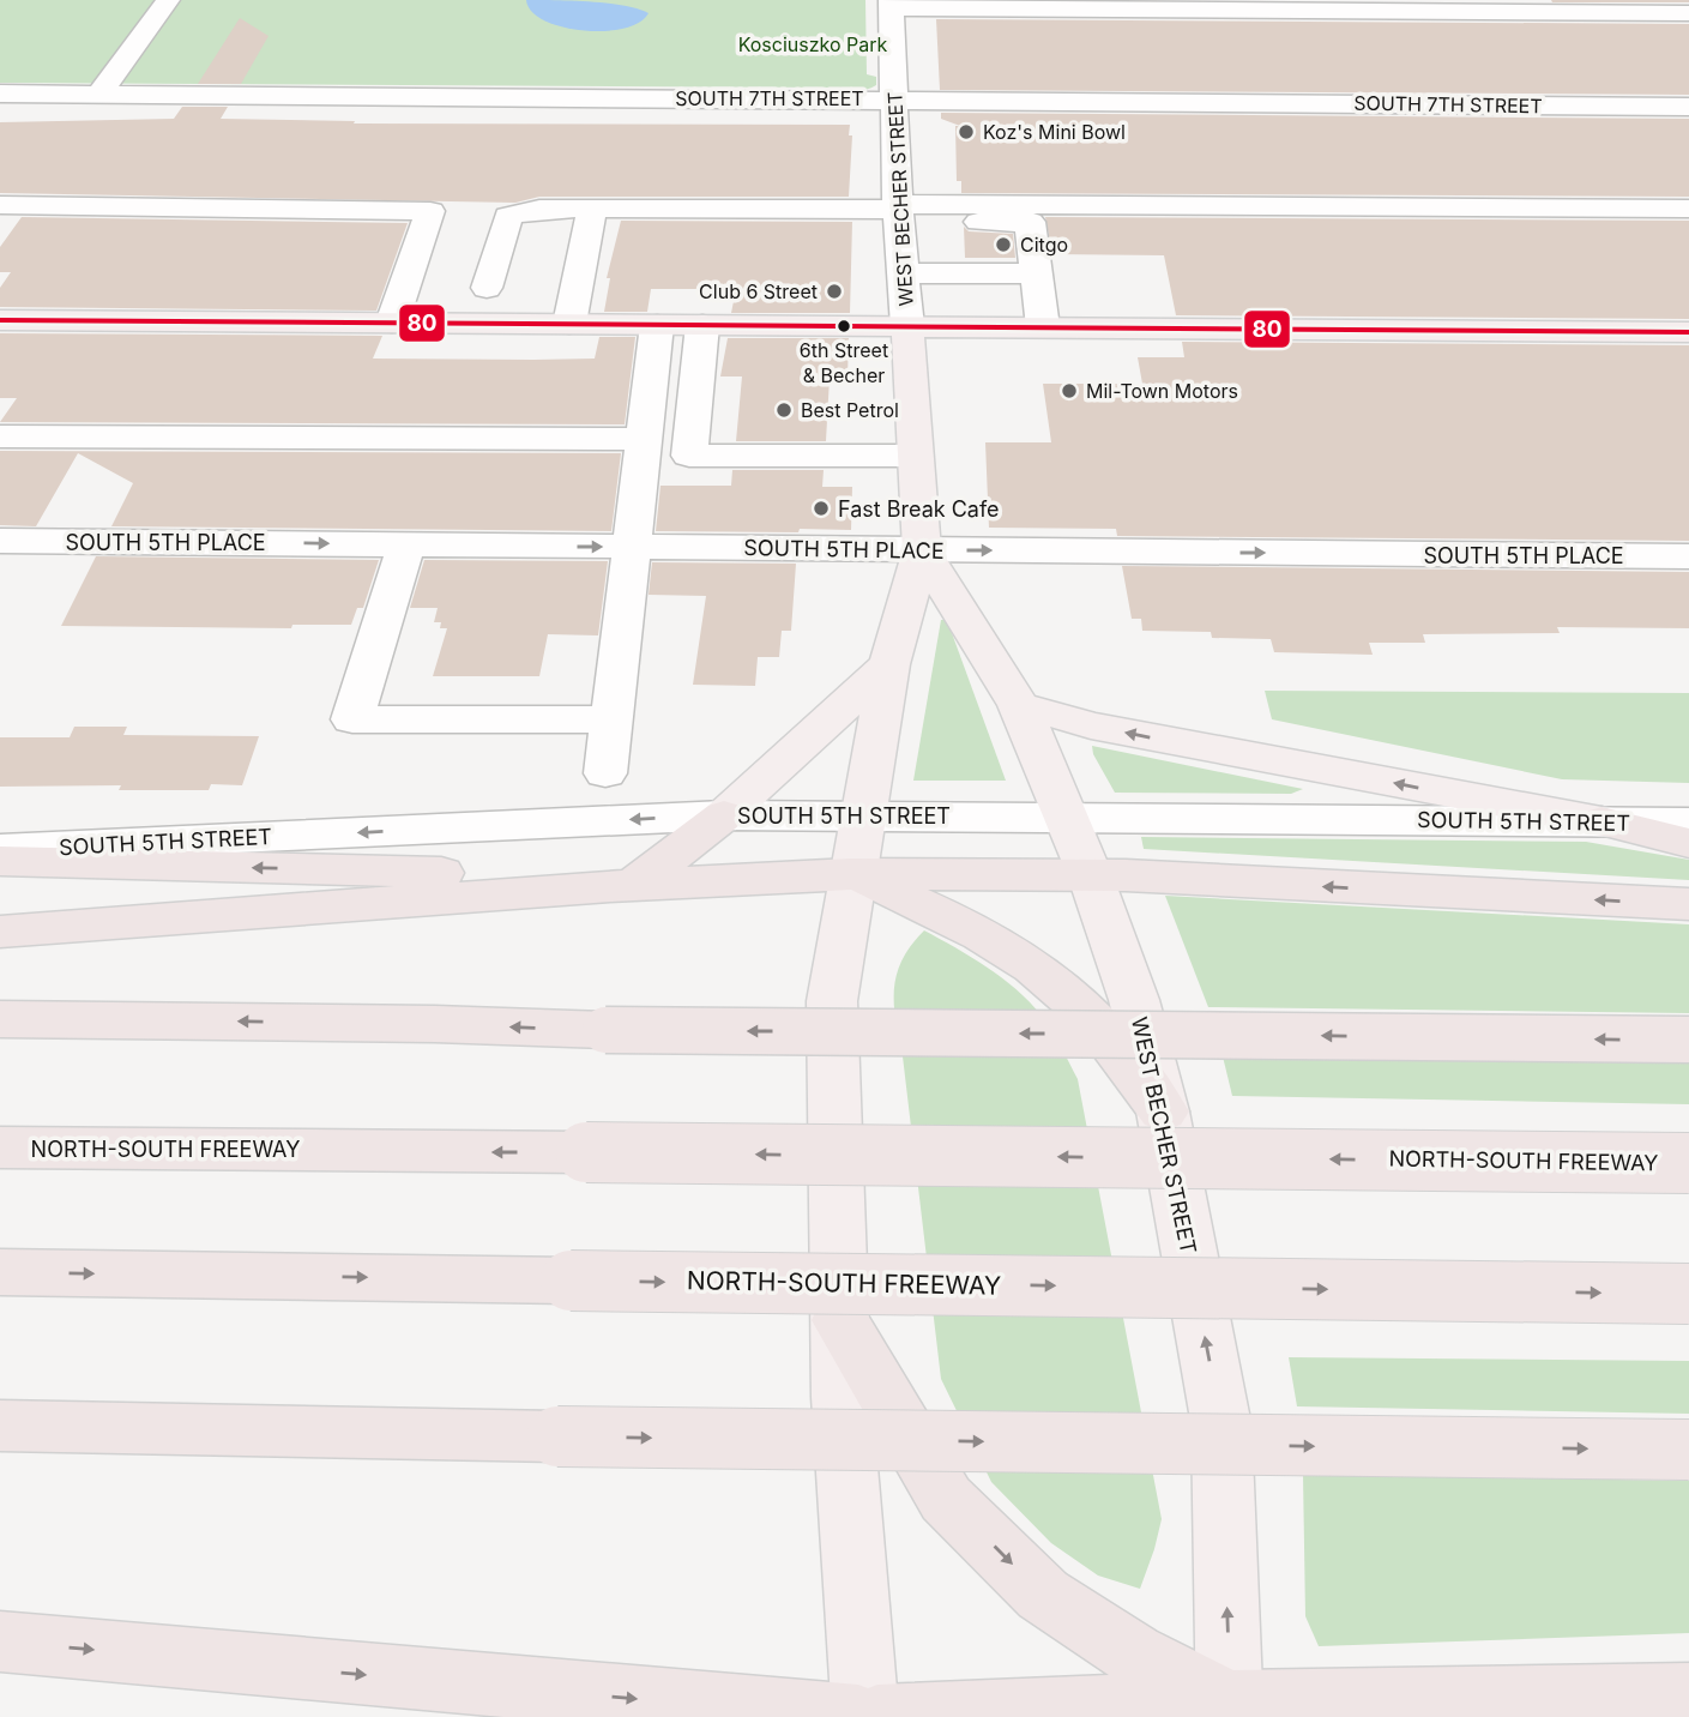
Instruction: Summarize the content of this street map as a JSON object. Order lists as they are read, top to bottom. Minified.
{"streets":{"highway":["NORTH-SOUTH FREEWAY"],"main road":["WEST BECHER STREET"],"street":["SOUTH 7TH STREET","SOUTH 5TH PLACE","SOUTH 5TH STREET"]},"crossings":[["SOUTH 7TH STREET","WEST BECHER STREET"],["WEST BECHER STREET","SOUTH 5TH PLACE"],["WEST BECHER STREET","SOUTH 5TH STREET"]],"parks":["Kosciuszko Park"],"places":["Koz's Mini Bowl","Citgo","Club 6 Street","6th Street & Becher","Mil-Town Motors","Best Petrol","Fast Break Cafe"],"lines":["transit line 80"]}
